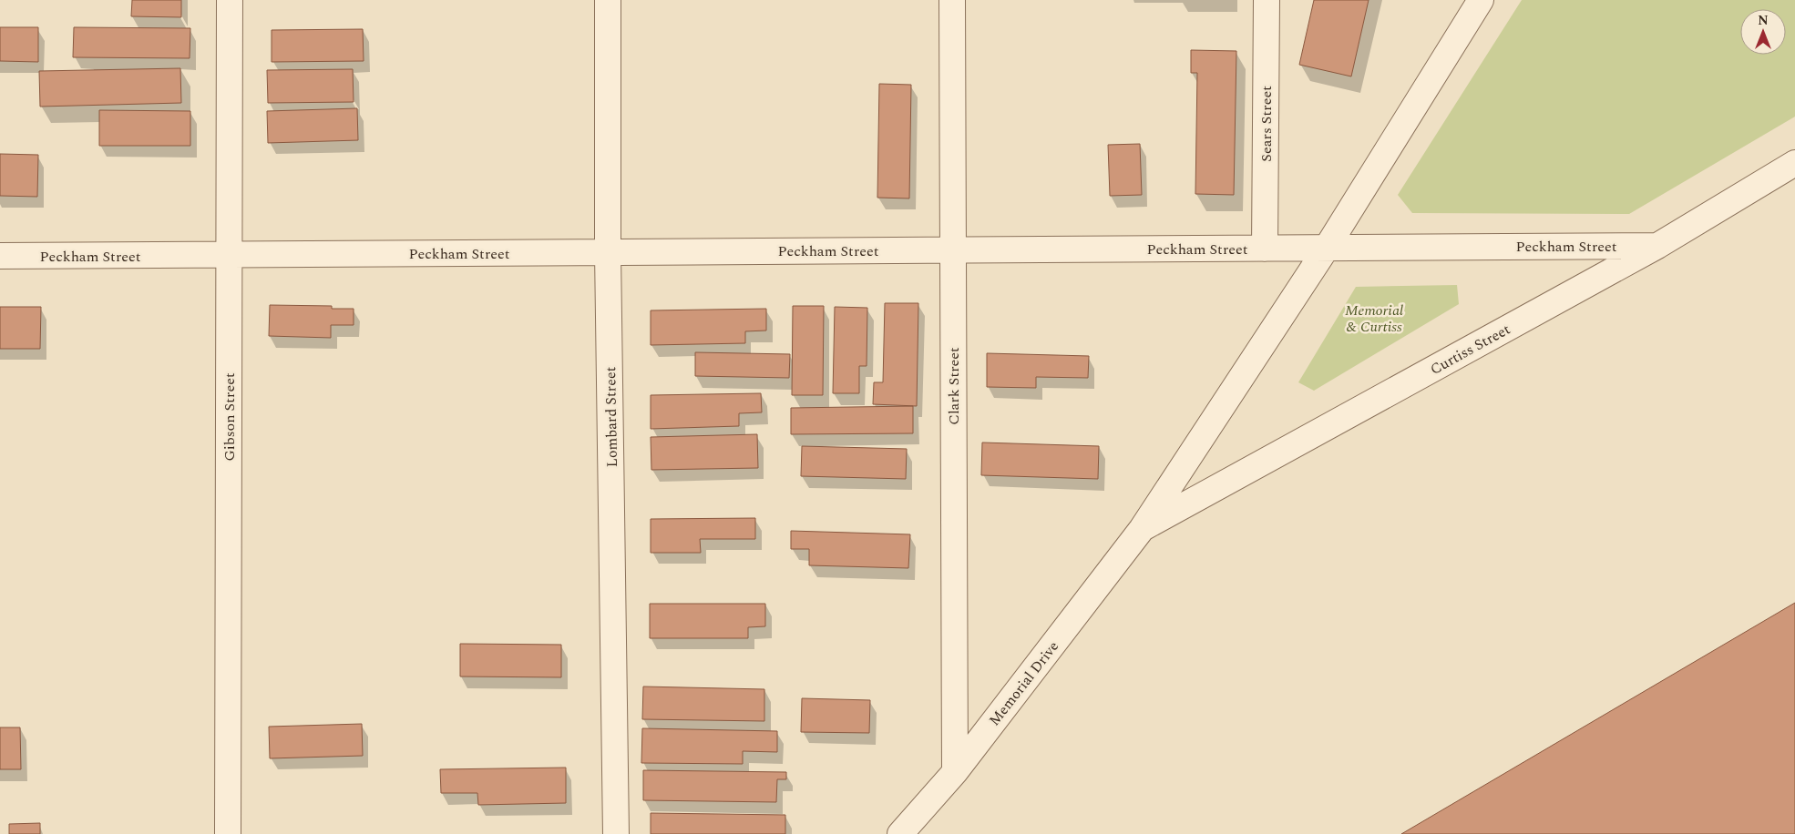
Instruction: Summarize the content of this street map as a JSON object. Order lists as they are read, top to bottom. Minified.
{"streets":{"street":["Sears Street","Peckham Street","Curtiss Street","Clark Street","Gibson Street","Lombard Street","Memorial Drive"]},"crossings":[["Sears Street","Peckham Street"],["Peckham Street","Curtiss Street"],["Peckham Street","Clark Street"],["Peckham Street","Gibson Street"],["Peckham Street","Lombard Street"],["Peckham Street","Memorial Drive"],["Curtiss Street","Memorial Drive"],["Clark Street","Memorial Drive"]],"parks":["Memorial & Curtiss"],"north":"top"}
